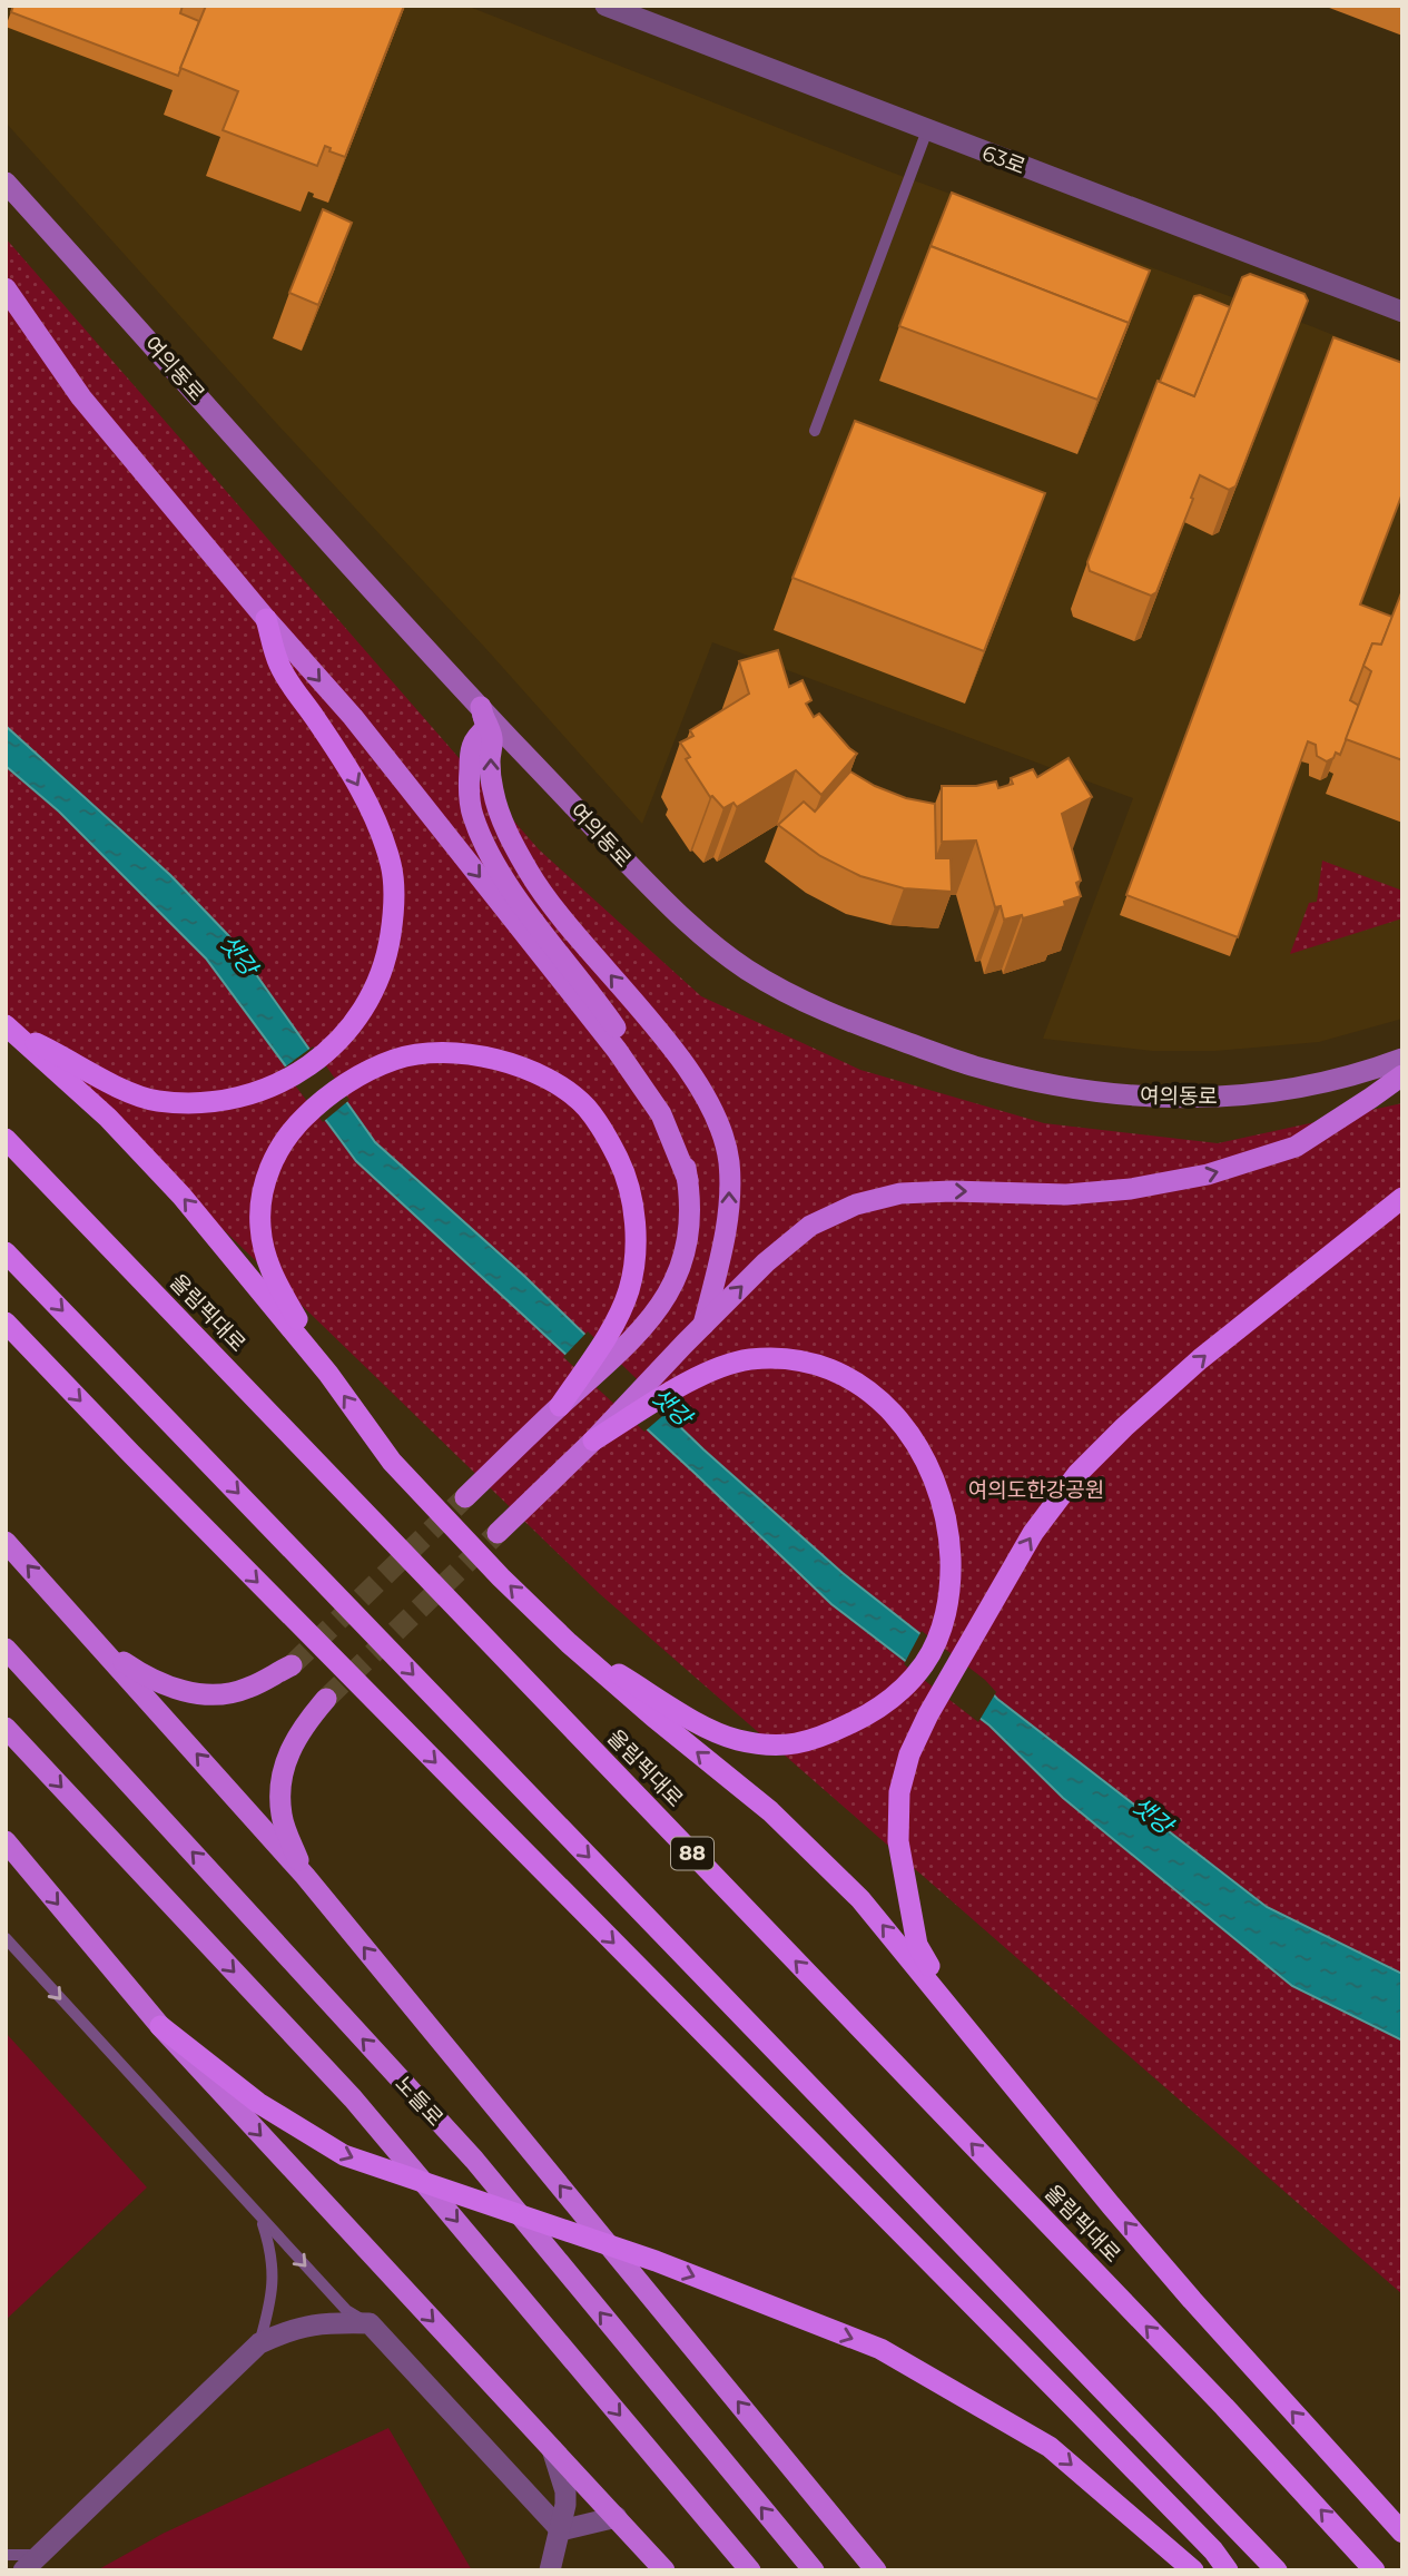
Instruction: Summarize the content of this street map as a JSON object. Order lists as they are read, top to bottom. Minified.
{"streets":{"highway":["올림픽대로","88"],"main road":["여의동로","노들로"],"street":["63로"]},"water":["샛강"],"parks":["여의도한강공원"]}
